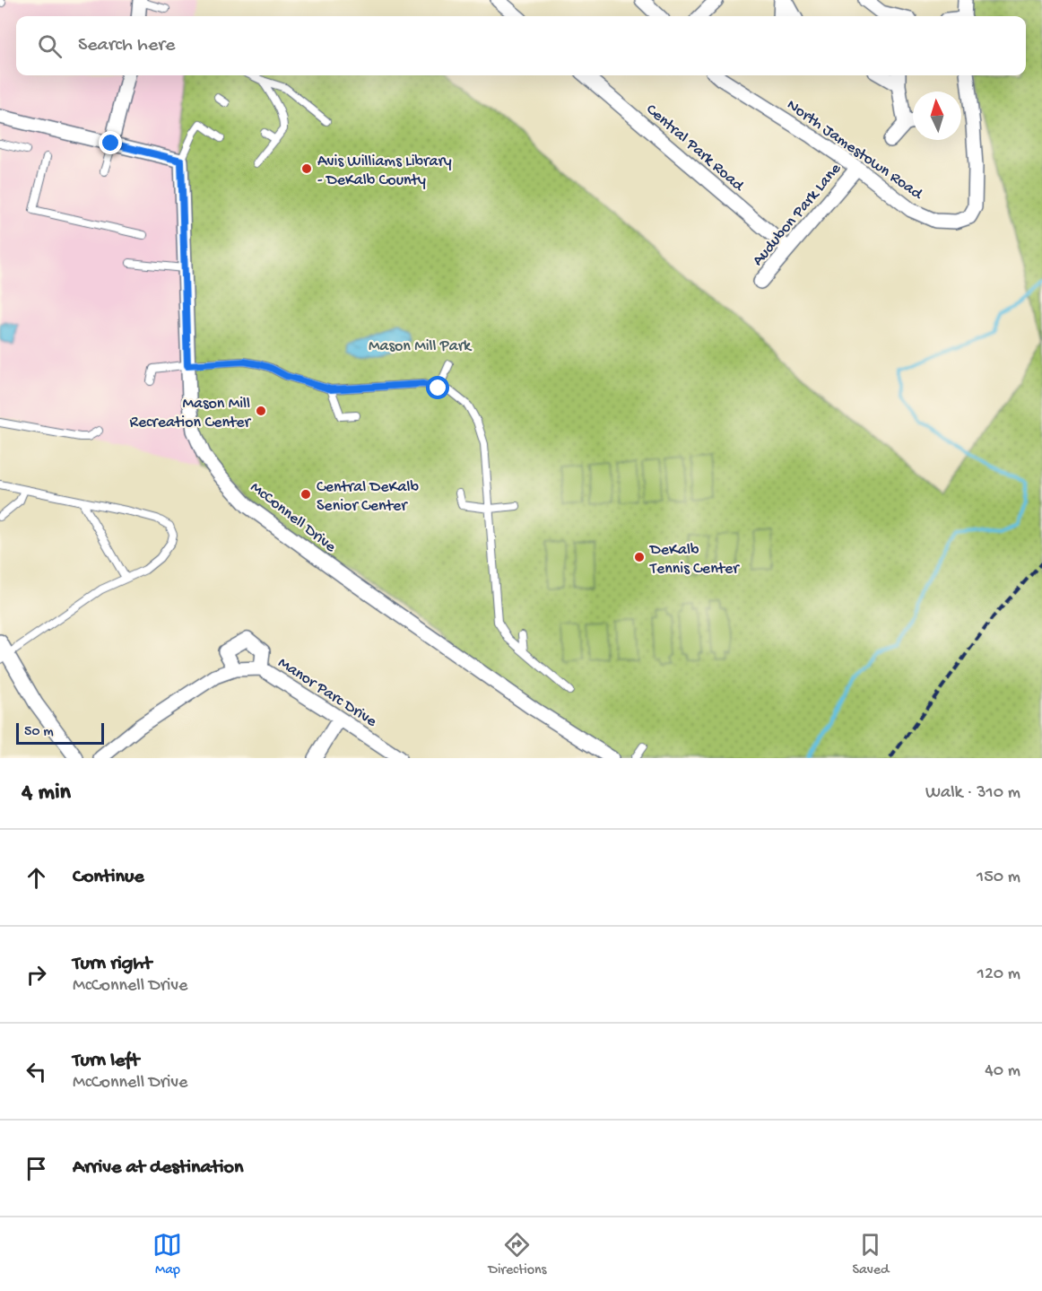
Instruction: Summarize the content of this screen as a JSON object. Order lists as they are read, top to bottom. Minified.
{"streets":{"street":["Central Park Road","North Jamestown Road","Audubon Park Lane","McConnell Drive","Manor Parc Drive"]},"crossings":[["Central Park Road","Audubon Park Lane"],["North Jamestown Road","Audubon Park Lane"]],"parks":["Mason Mill Park"],"places":["Avis Williams Library - DeKalb County","Mason Mill Recreation Center","Central DeKalb Senior Center","DeKalb Tennis Center"],"scale_bar":"50 m","north":"top","page":{"search":"Search here","scale":"50 m","heading":["4 min","Walk · 310 m"],"list":[["Continue","150 m"],["Turn right","McConnell Drive","120 m"],["Turn left","McConnell Drive","40 m"],"Arrive at destination"],"nav":["Map","Directions","Saved"]}}
